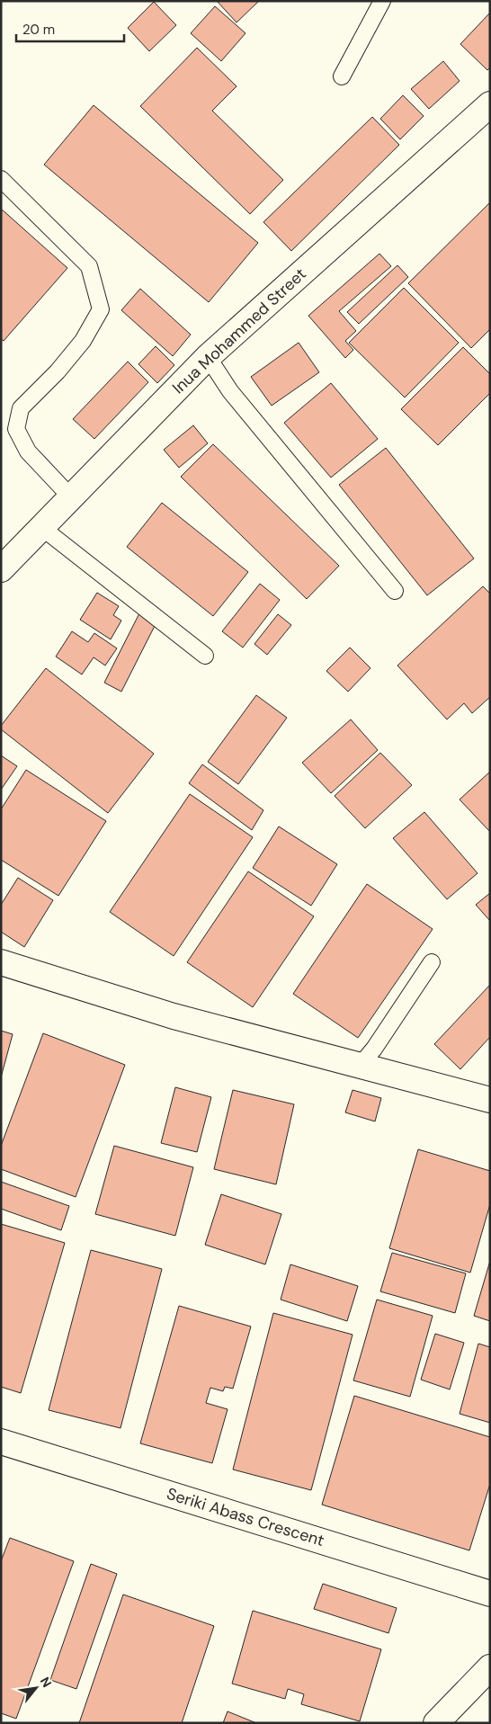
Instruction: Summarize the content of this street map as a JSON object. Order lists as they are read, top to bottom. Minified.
{"streets":{"street":["Inua Mohammed Street","Seriki Abass Crescent"]},"scale_bar":"20 m","north":"top right"}
